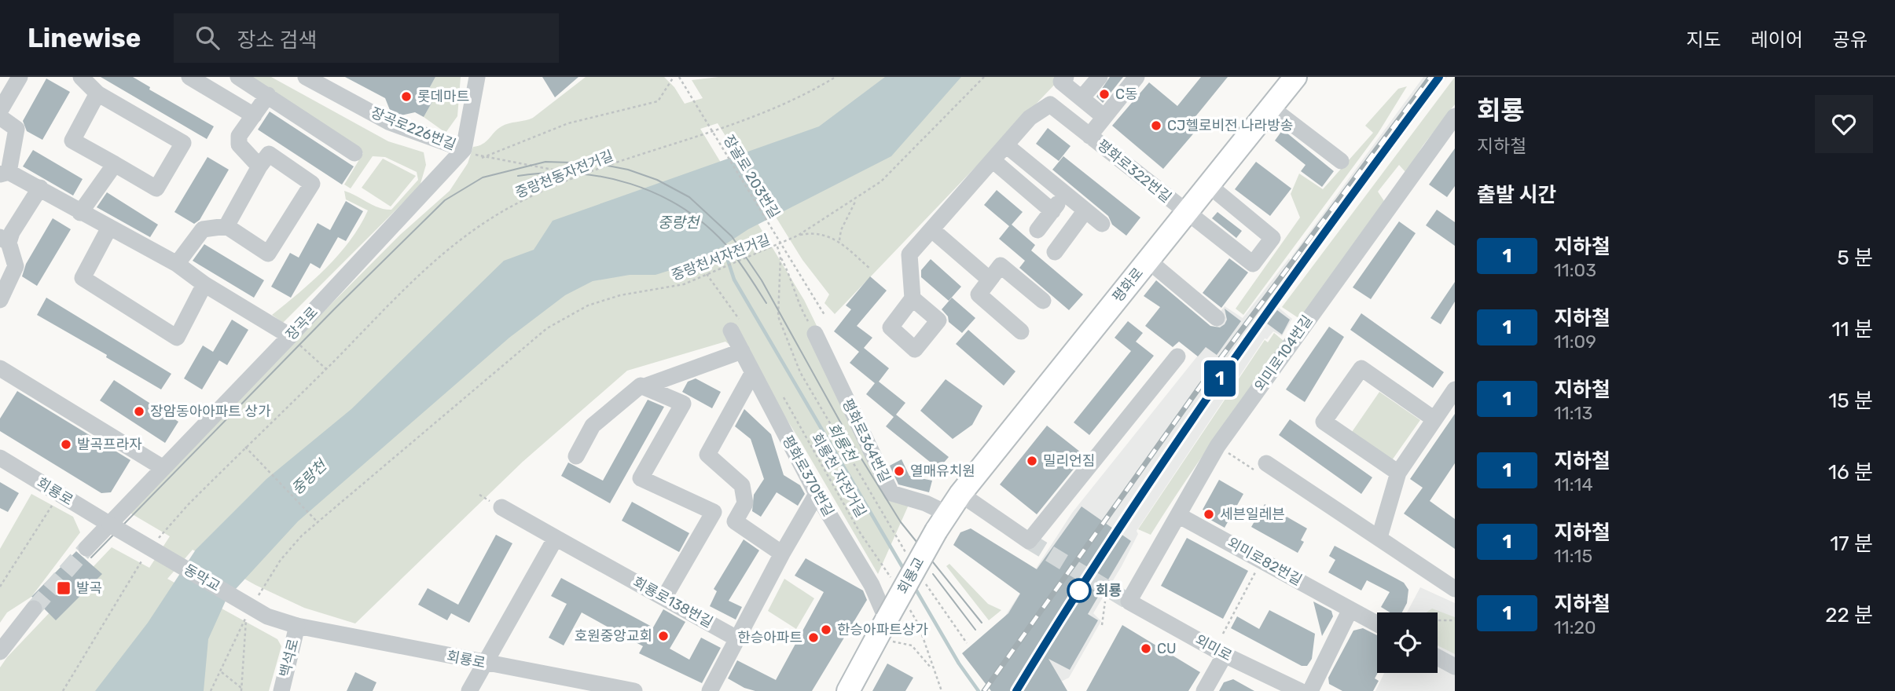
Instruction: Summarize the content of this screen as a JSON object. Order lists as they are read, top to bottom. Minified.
{"streets":{"main road":["평화로","회룡교"],"street":["장곡로226번길","평화로322번길","장곡로","외미로104번길","평화로364번길","평화로370번길","회룡로","외미로82번길","동막교","회룡로138번길","외미로","백석로"],"path":["중랑천동자전거길","장골로 203번길","중랑천서자전거길","회룡천 자전거길"]},"crossings":[["장곡로226번길","장곡로"],["평화로322번길","평화로"],["중랑천동자전거길","중랑천서자전거길"],["중랑천서자전거길","회룡천 자전거길"],["평화로","평화로364번길"],["평화로","회룡교"],["장곡로","회룡로"],["장곡로","동막교"],["외미로104번길","외미로82번길"],["외미로104번길","외미로"],["평화로364번길","회룡교"],["평화로370번길","회룡교"],["회룡로","동막교"],["회룡로","백석로"],["동막교","백석로"]],"water":["중랑천","회룡천"],"places":{"other":["C동","롯데마트","CJ헬로비전 나라방송","장암동아아파트 상가","발곡프라자","밀리언짐","열매유치원","세븐일레븐","회룡","한승아파트상가","호원중앙교회","한승아파트","CU"],"transit":["발곡"]},"lines":["metro line 1"],"page":{"header":"Linewise","search":"장소 검색","nav":["지도","레이어","공유"],"on_map":"1","heading":[["회룡","지하철"],"출발 시간"],"list":[{"mark":"1","name":"지하철","note":"11:03","value":"5 분"},{"mark":"1","name":"지하철","note":"11:09","value":"11 분"},{"mark":"1","name":"지하철","note":"11:13","value":"15 분"},{"mark":"1","name":"지하철","note":"11:14","value":"16 분"},{"mark":"1","name":"지하철","note":"11:15","value":"17 분"},{"mark":"1","name":"지하철","note":"11:20","value":"22 분"}]}}
